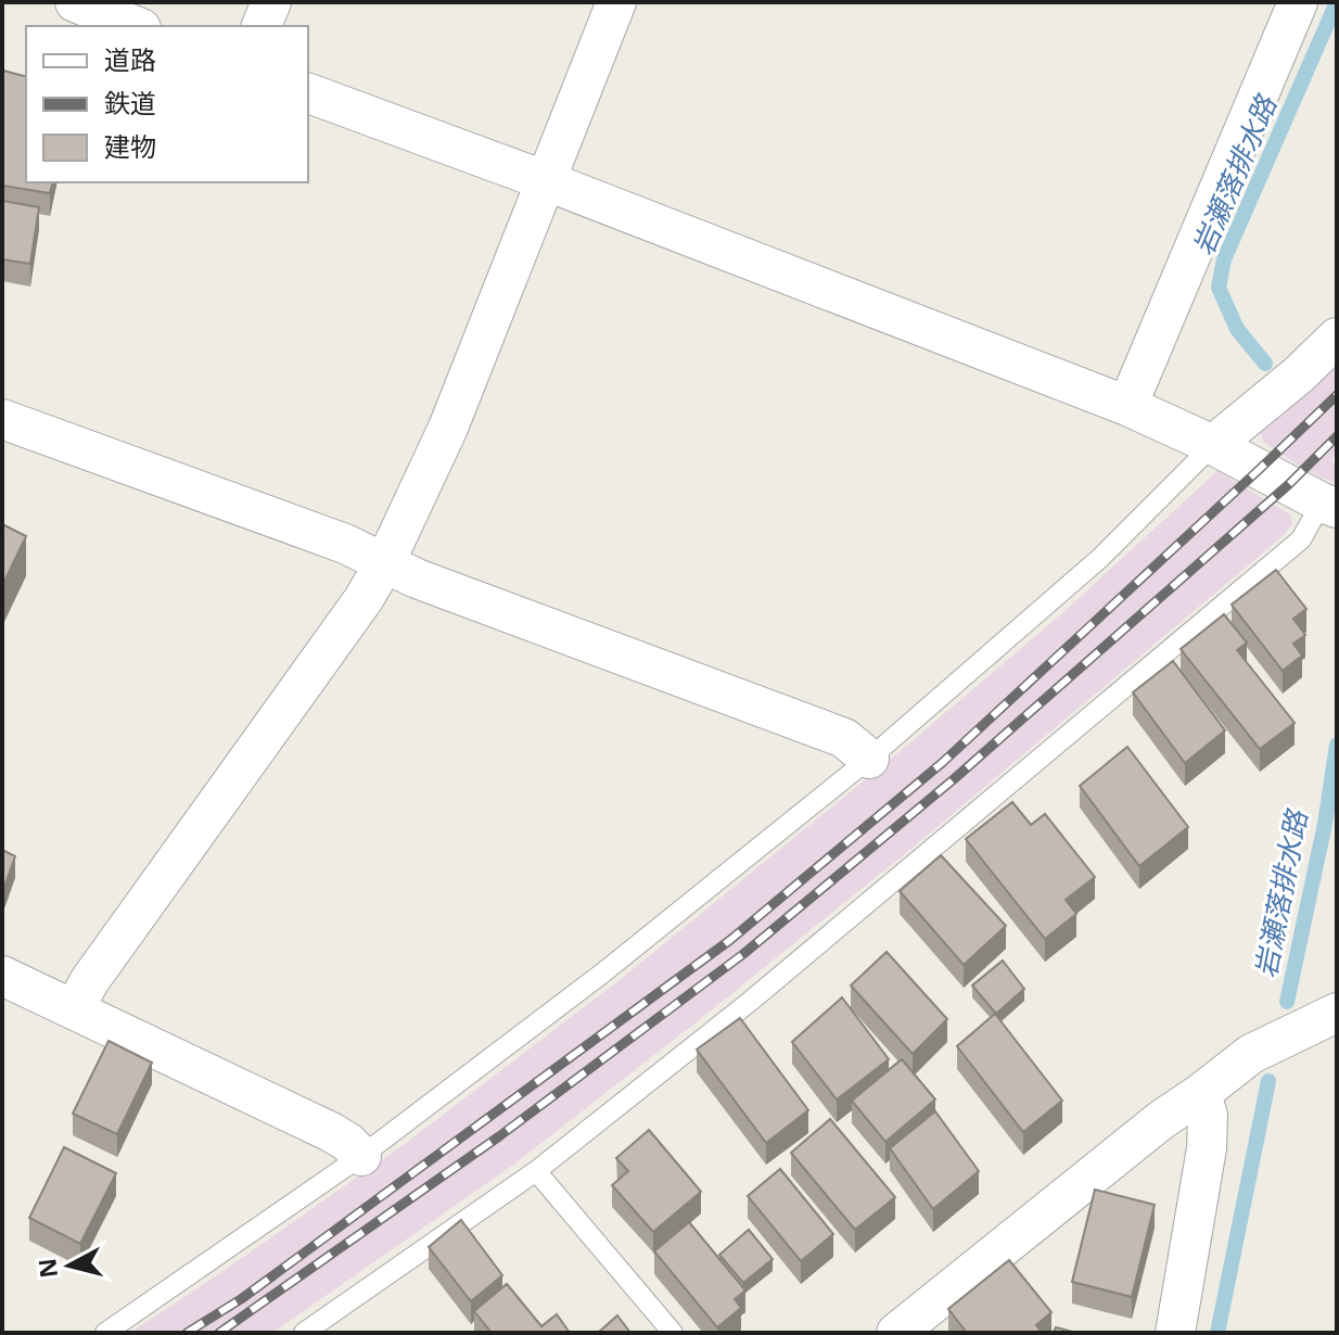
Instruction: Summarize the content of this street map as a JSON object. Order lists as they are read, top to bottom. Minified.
{"water":["岩瀬落排水路"],"legend":["道路","鉄道","建物"],"north":"left"}
